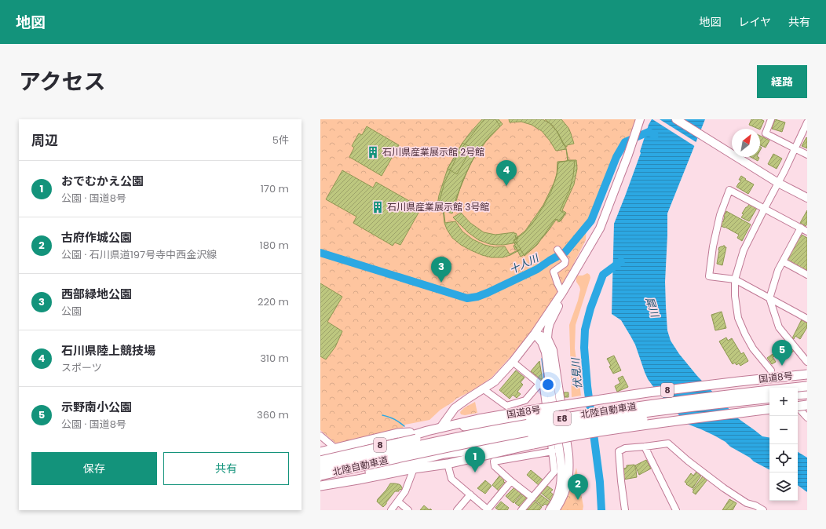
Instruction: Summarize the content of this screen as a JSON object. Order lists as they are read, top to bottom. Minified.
{"streets":{"highway":["国道8号","8","北陸自動車道","E8"]},"water":["十人川","犀川","伏見川"],"places":{"building":["石川県産業展示館 2号館","石川県産業展示館 3号館"]},"north":"top right","page":{"header":"地図","nav":["地図","レイヤ","共有"],"title":"アクセス","buttons":["経路",["保存","共有"]],"heading":["周辺","5件"],"list":[{"mark":"1","name":"おでむかえ公園","note":"公園 · 国道8号","value":"170 m"},{"mark":"2","name":"古府作城公園","note":"公園 · 石川県道197号寺中西金沢線","value":"180 m"},{"mark":"3","name":"西部緑地公園","note":"公園","value":"220 m"},{"mark":"4","name":"石川県陸上競技場","note":"スポーツ","value":"310 m"},{"mark":"5","name":"示野南小公園","note":"公園 · 国道8号","value":"360 m"}],"pins":["4","3","5","1","2"],"map_buttons":["+","−"]}}
